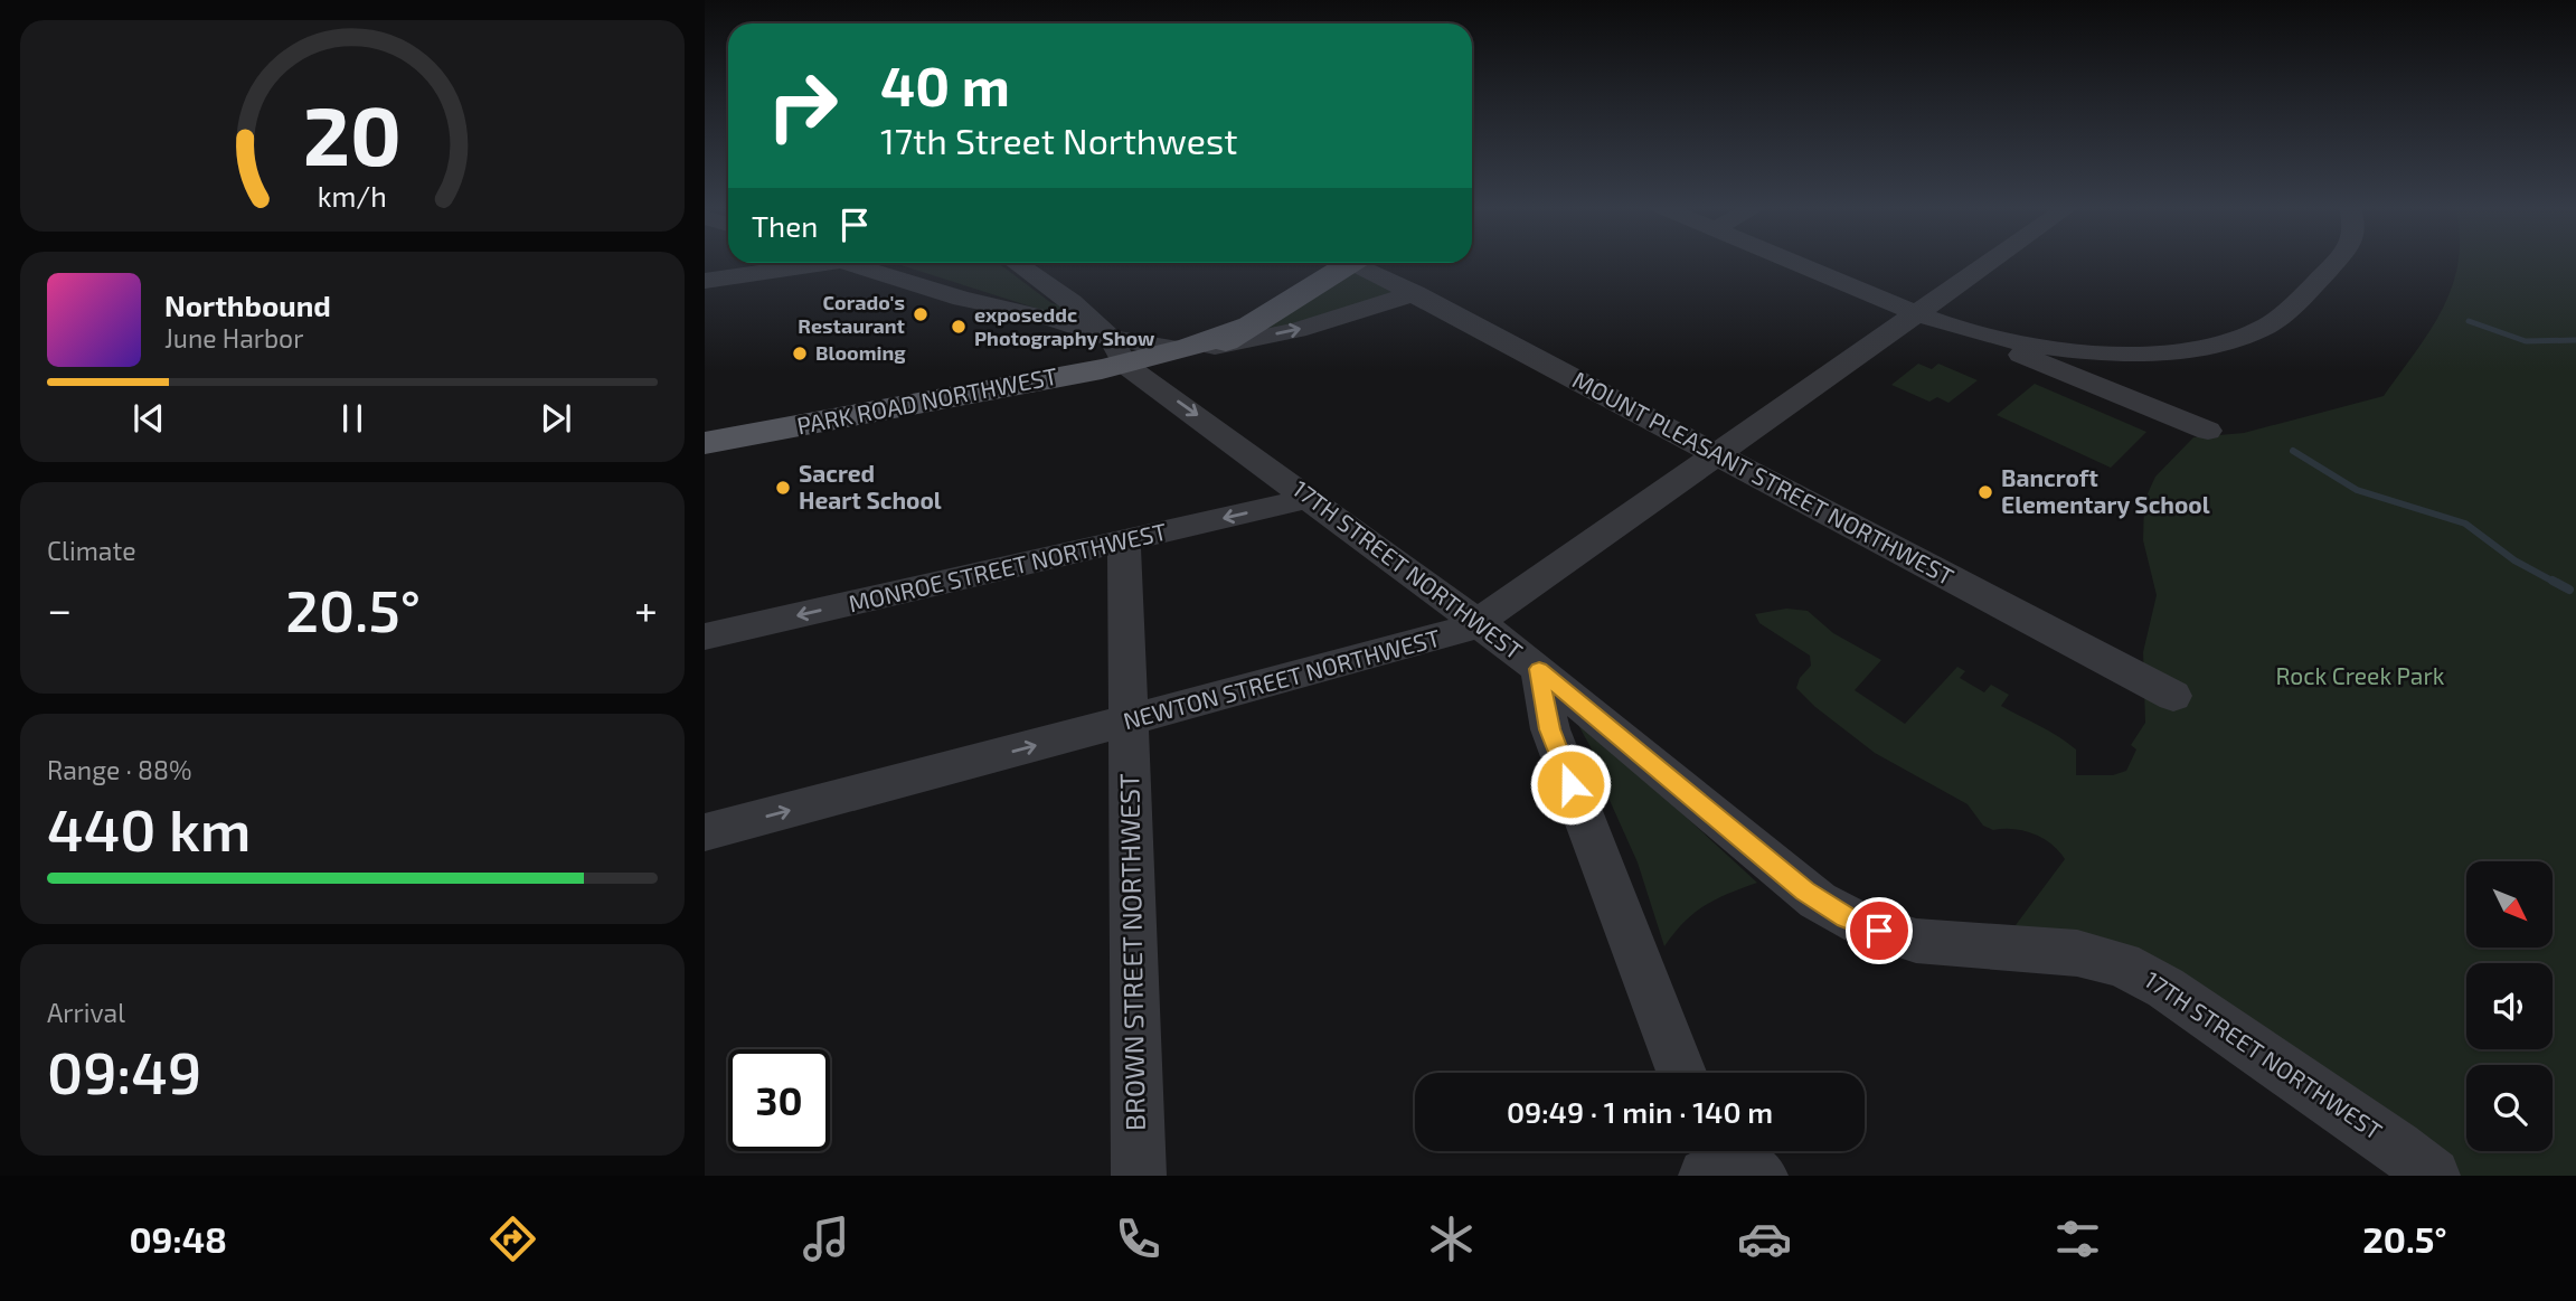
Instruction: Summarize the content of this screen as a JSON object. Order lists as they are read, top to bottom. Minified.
{"streets":{"main road":["PARK ROAD NORTHWEST"],"street":["MOUNT PLEASANT STREET NORTHWEST","MONROE STREET NORTHWEST","17TH STREET NORTHWEST","NEWTON STREET NORTHWEST","BROWN STREET NORTHWEST"]},"crossings":[["PARK ROAD NORTHWEST","MOUNT PLEASANT STREET NORTHWEST"],["PARK ROAD NORTHWEST","17TH STREET NORTHWEST"],["MOUNT PLEASANT STREET NORTHWEST","NEWTON STREET NORTHWEST"],["MONROE STREET NORTHWEST","17TH STREET NORTHWEST"],["MONROE STREET NORTHWEST","BROWN STREET NORTHWEST"],["17TH STREET NORTHWEST","NEWTON STREET NORTHWEST"],["NEWTON STREET NORTHWEST","BROWN STREET NORTHWEST"]],"one_way":["MONROE STREET NORTHWEST"],"parks":["Rock Creek Park"],"places":["Corado's Restaurant","exposeddc Photography Show","Blooming","Sacred Heart School","Bancroft Elementary School"],"north":"bottom right","page":{"turn":["40 m","17th Street Northwest"],"then":"Then","song":["Northbound","June Harbor"],"tile":["Climate",["Range · 88%","440 km"],["Arrival","09:49"]],"heat":["−","20.5°","+"],"limit":"30","trip":"09:49 · 1 min · 140 m","tabs":["09:48","20.5°"],"gauge":["20","km/h"]}}
